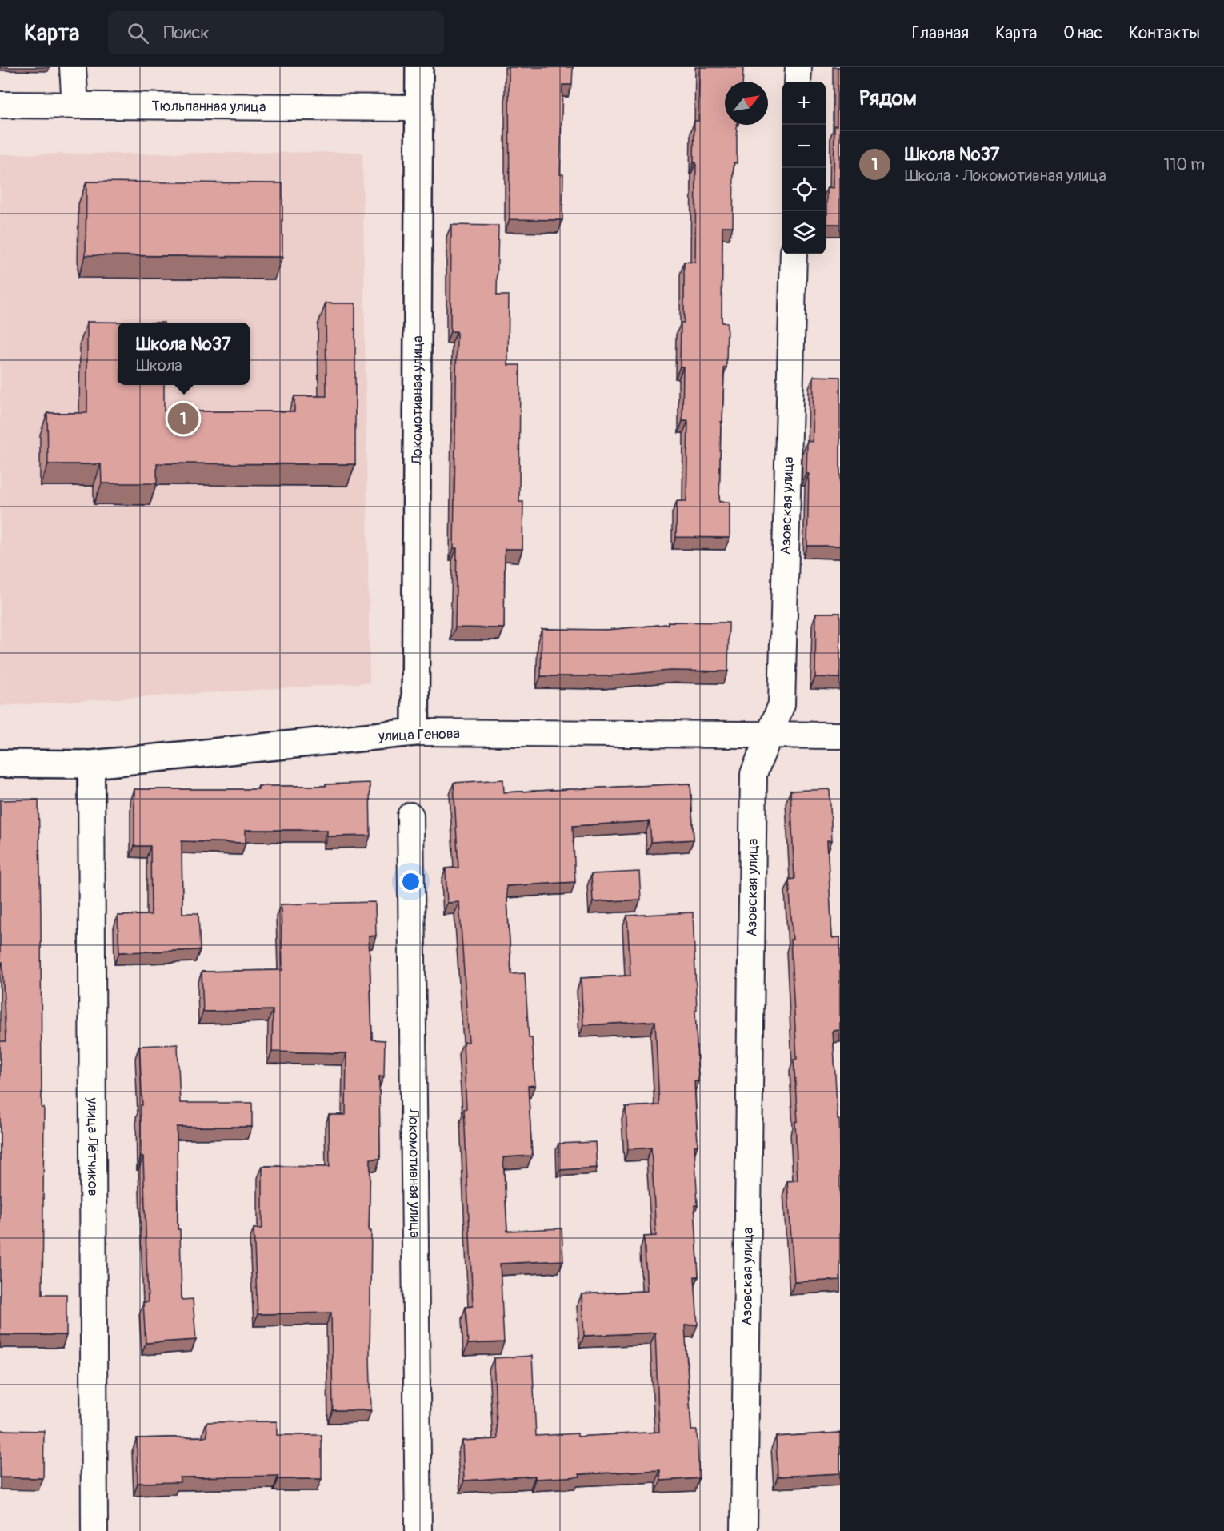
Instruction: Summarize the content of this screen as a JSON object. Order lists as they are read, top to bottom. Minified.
{"streets":{"main road":["Локомотивная улица","улица Генова"],"street":["Тюльпанная улица","Азовская улица","улица Лётчиков"]},"crossings":[["Тюльпанная улица","Локомотивная улица"],["Локомотивная улица","улица Генова"],["Азовская улица","улица Генова"],["улица Генова","улица Лётчиков"]],"north":"top right","page":{"header":"Карта","search":"Поиск","nav":["Главная","Карта","О нас","Контакты"],"heading":"Рядом","map_buttons":["+","−"],"list":[{"mark":"1","name":"Школа №37","note":"Школа · Локомотивная улица","value":"110 m"}],"popup":["Школа №37","Школа"],"pins":"1"}}
